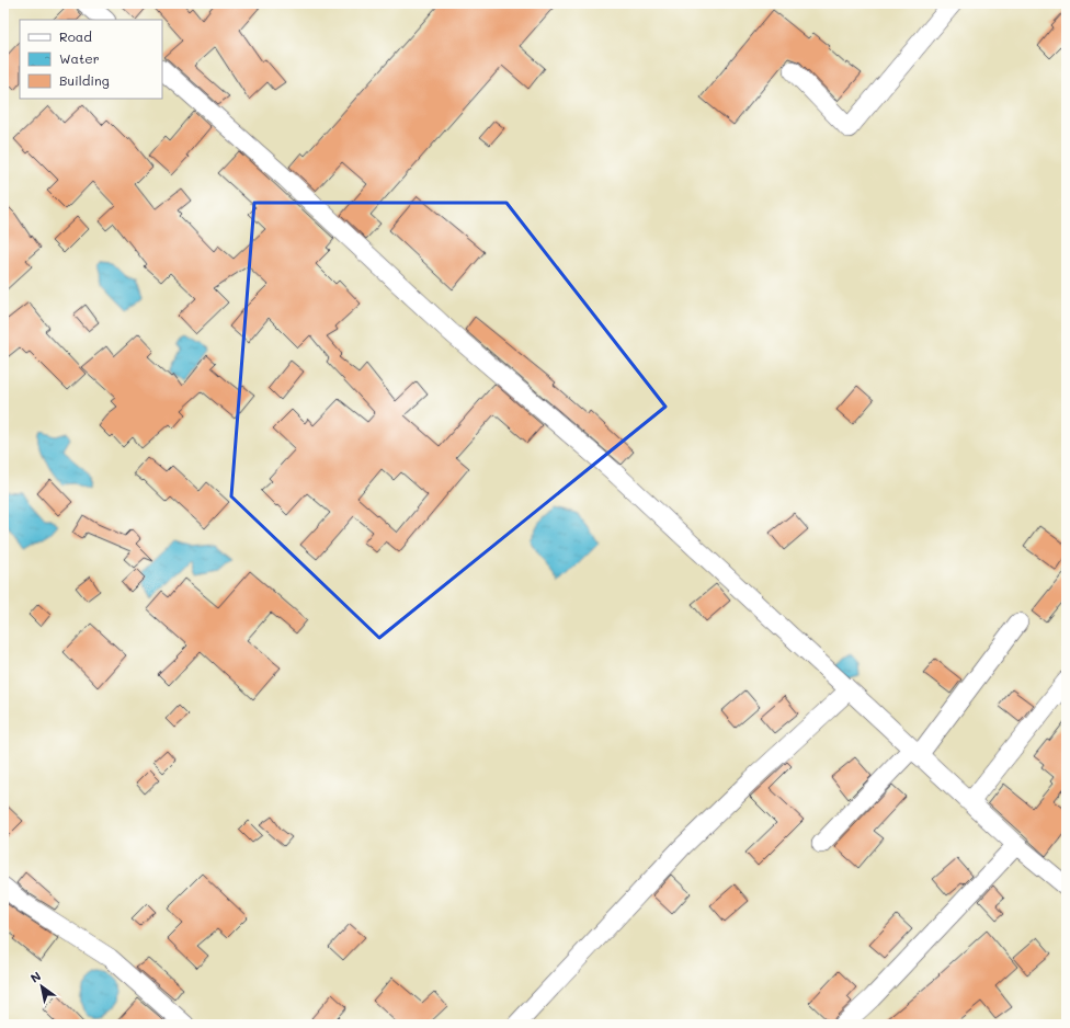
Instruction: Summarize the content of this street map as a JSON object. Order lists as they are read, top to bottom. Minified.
{"legend":["Road","Water","Building"],"north":"top left"}
